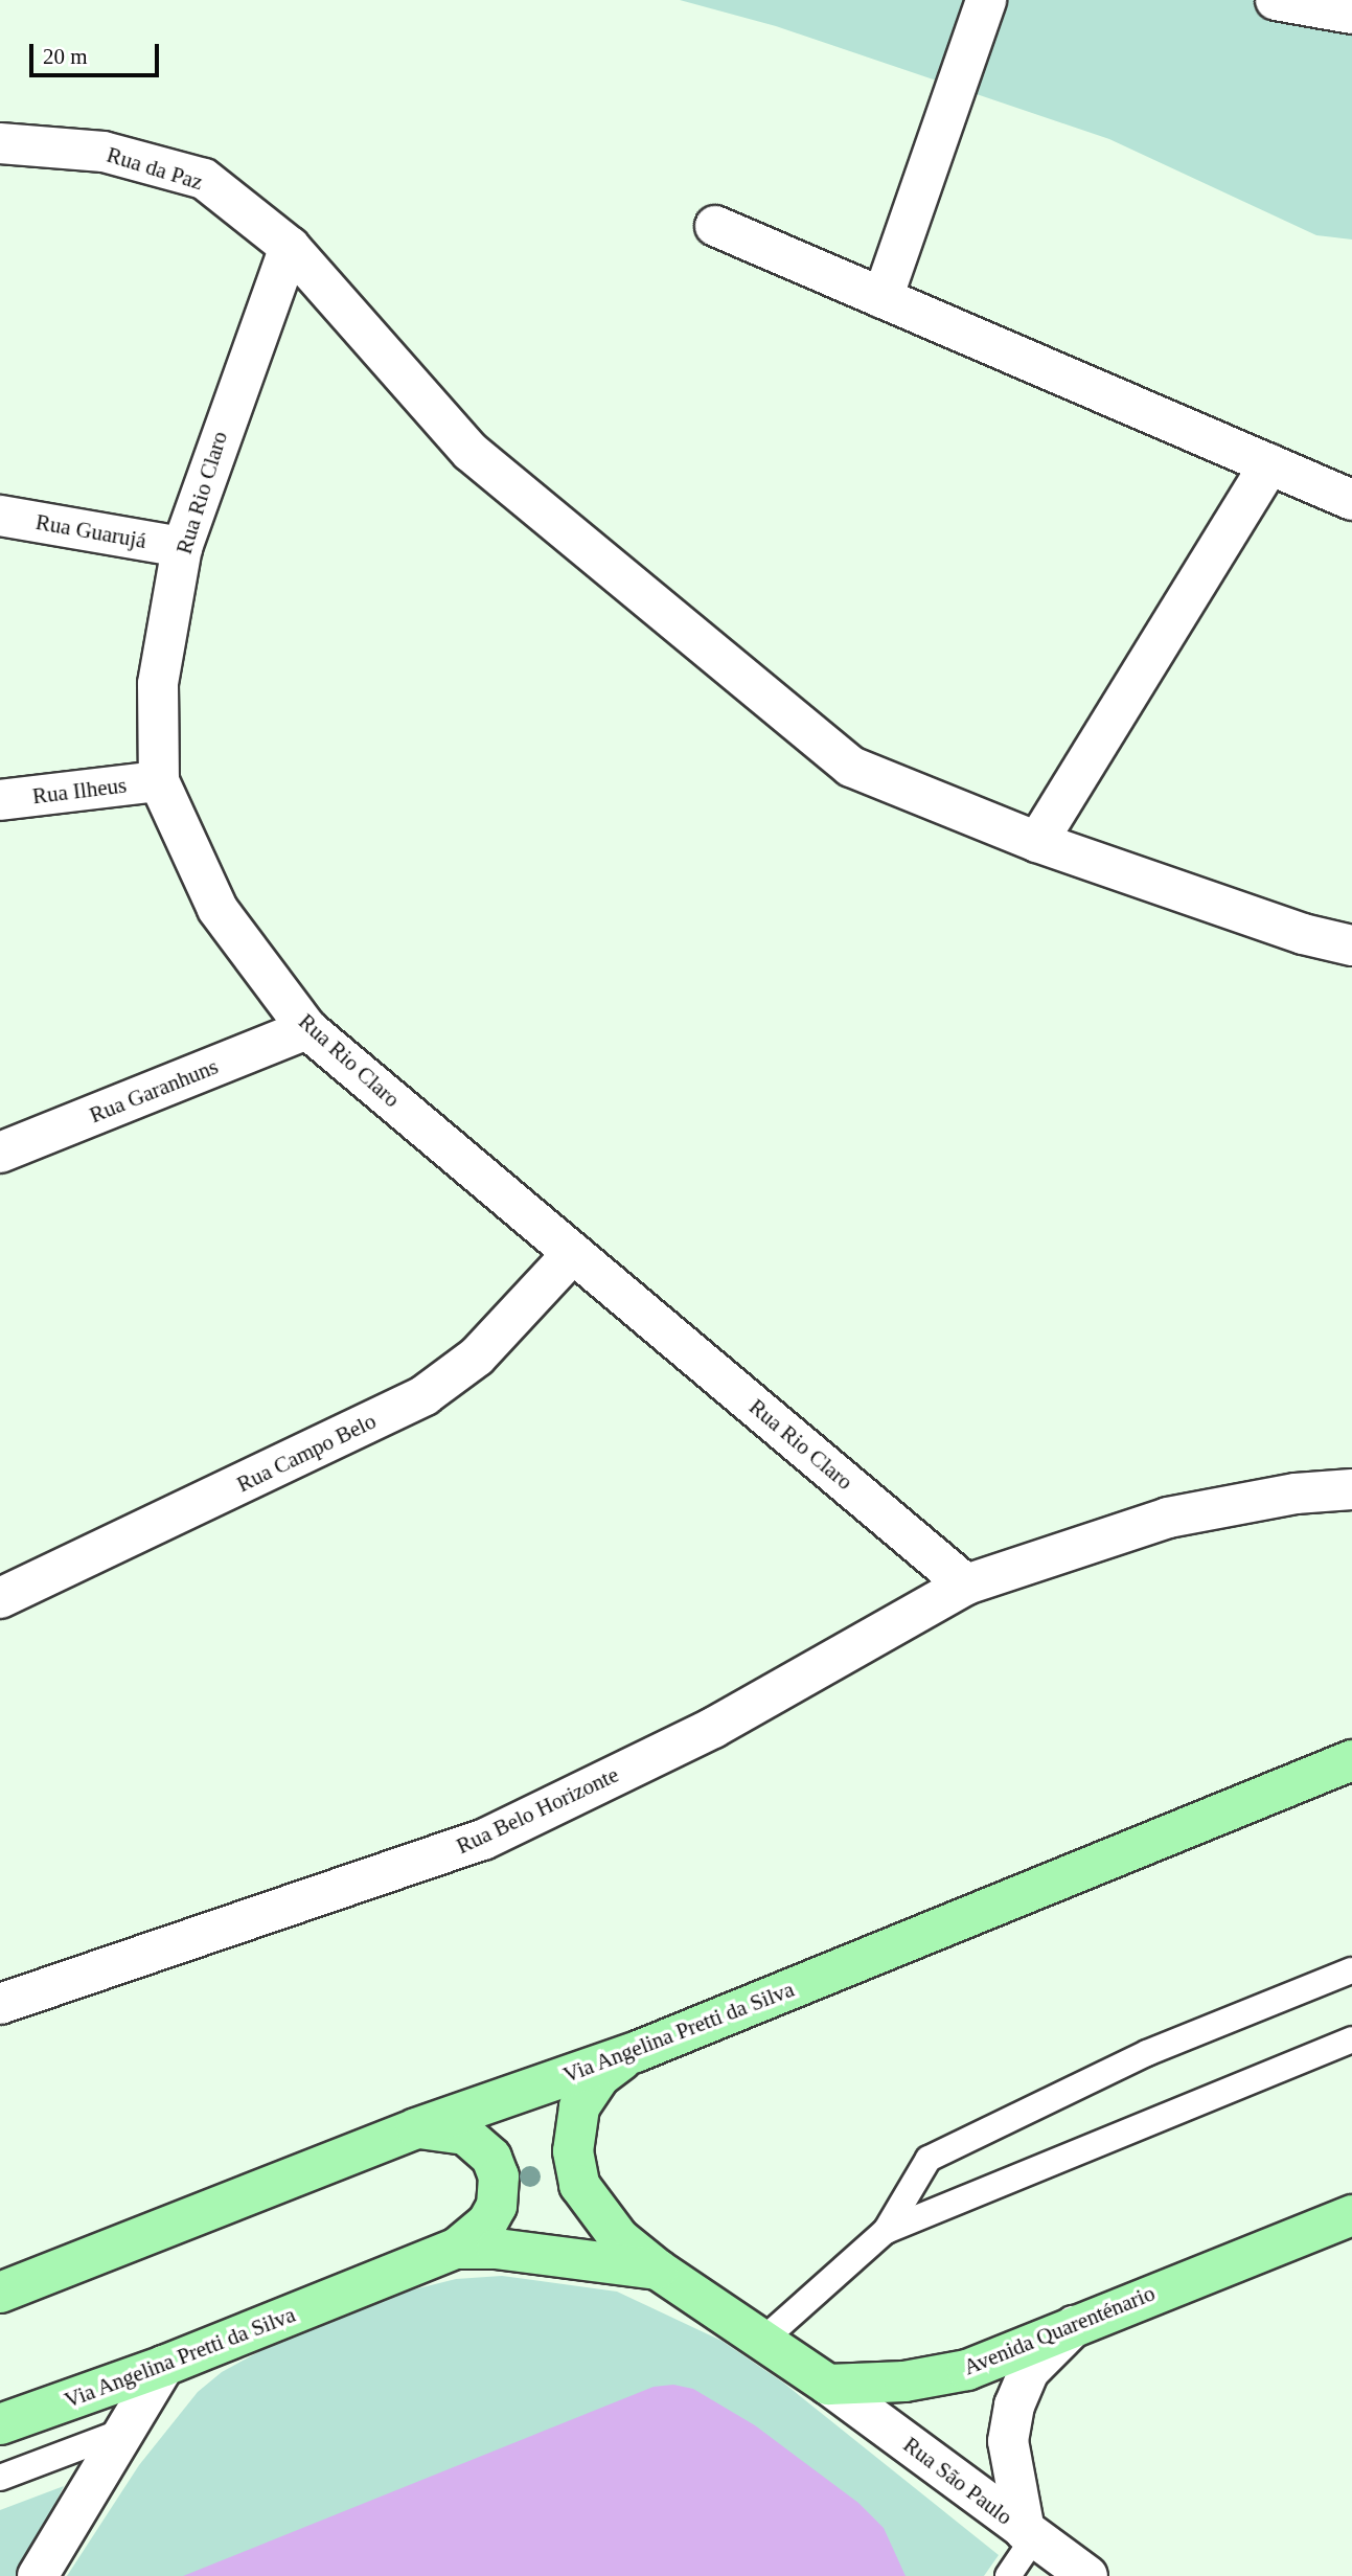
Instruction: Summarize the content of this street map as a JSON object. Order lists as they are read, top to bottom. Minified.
{"streets":{"main road":["Via Angelina Pretti da Silva","Avenida Quarenténario"],"street":["Rua da Paz","Rua Rio Claro","Rua Guarujá","Rua Ilheus","Rua Garanhuns","Rua Campo Belo","Rua Belo Horizonte","Rua São Paulo"]},"crossings":[["Rua da Paz","Rua Rio Claro"],["Rua Rio Claro","Rua Guarujá"],["Rua Rio Claro","Rua Ilheus"],["Rua Rio Claro","Rua Garanhuns"],["Rua Rio Claro","Rua Campo Belo"],["Rua Rio Claro","Rua Belo Horizonte"],["Avenida Quarenténario","Rua São Paulo"]],"scale_bar":"20 m"}
